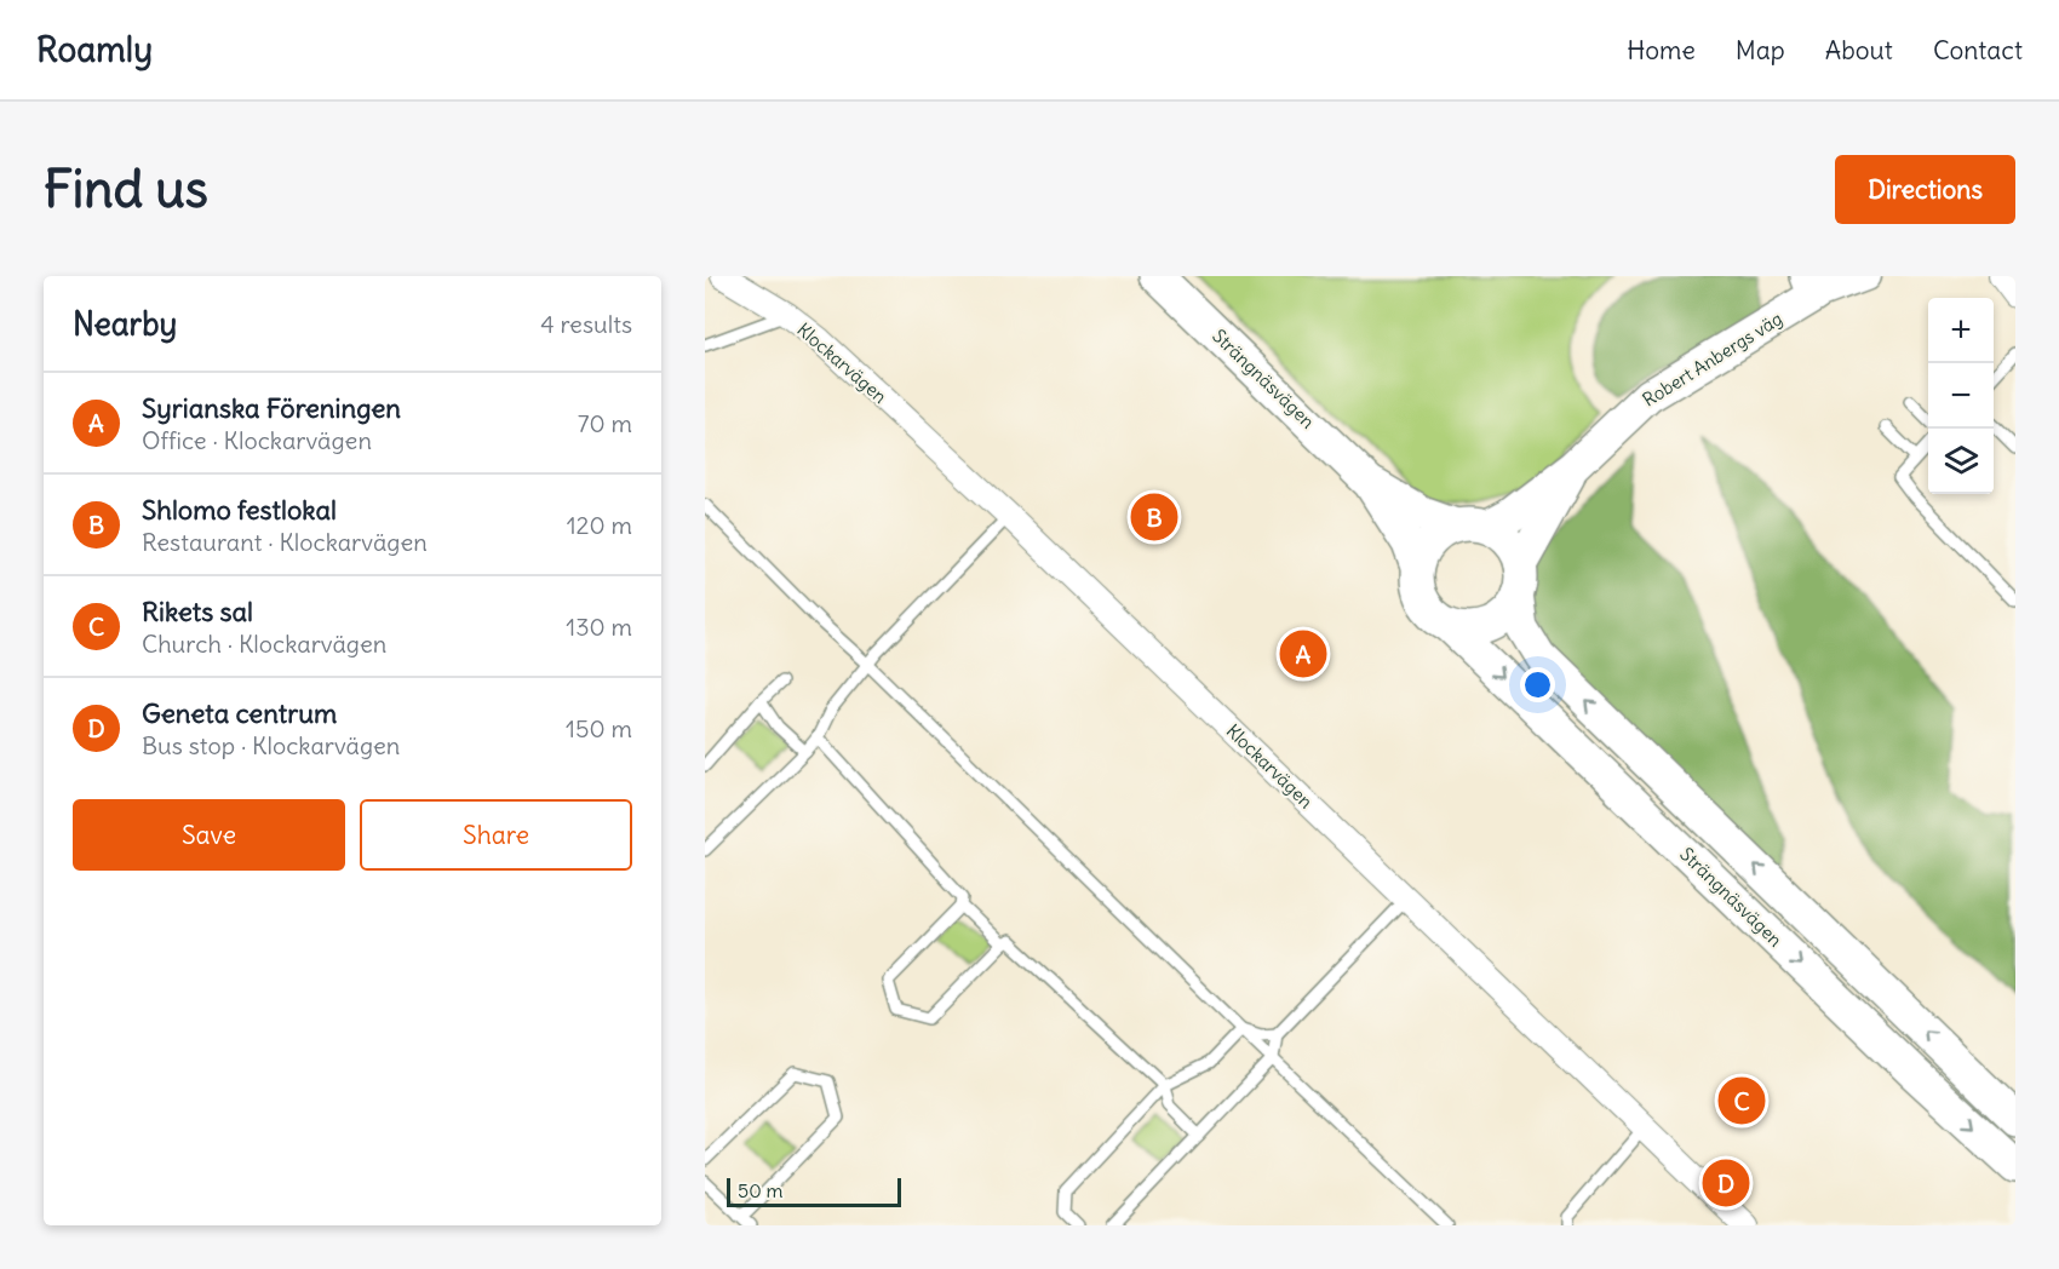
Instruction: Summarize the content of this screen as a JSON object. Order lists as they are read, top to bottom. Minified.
{"streets":{"main road":["Robert Anbergs väg","Strängnäsvägen"],"street":["Klockarvägen"]},"crossings":[["Robert Anbergs väg","Strängnäsvägen"]],"scale_bar":"50 m","page":{"header":"Roamly","nav":["Home","Map","About","Contact"],"buttons":["Directions",["Save","Share"]],"title":"Find us","heading":["Nearby","4 results"],"map_buttons":["+","−"],"list":[{"mark":"A","name":"Syrianska Föreningen","note":"Office · Klockarvägen","value":"70 m"},{"mark":"B","name":"Shlomo festlokal","note":"Restaurant · Klockarvägen","value":"120 m"},{"mark":"C","name":"Rikets sal","note":"Church · Klockarvägen","value":"130 m"},{"mark":"D","name":"Geneta centrum","note":"Bus stop · Klockarvägen","value":"150 m"}],"pins":["B","A","C","D"],"scale":"50 m"}}
